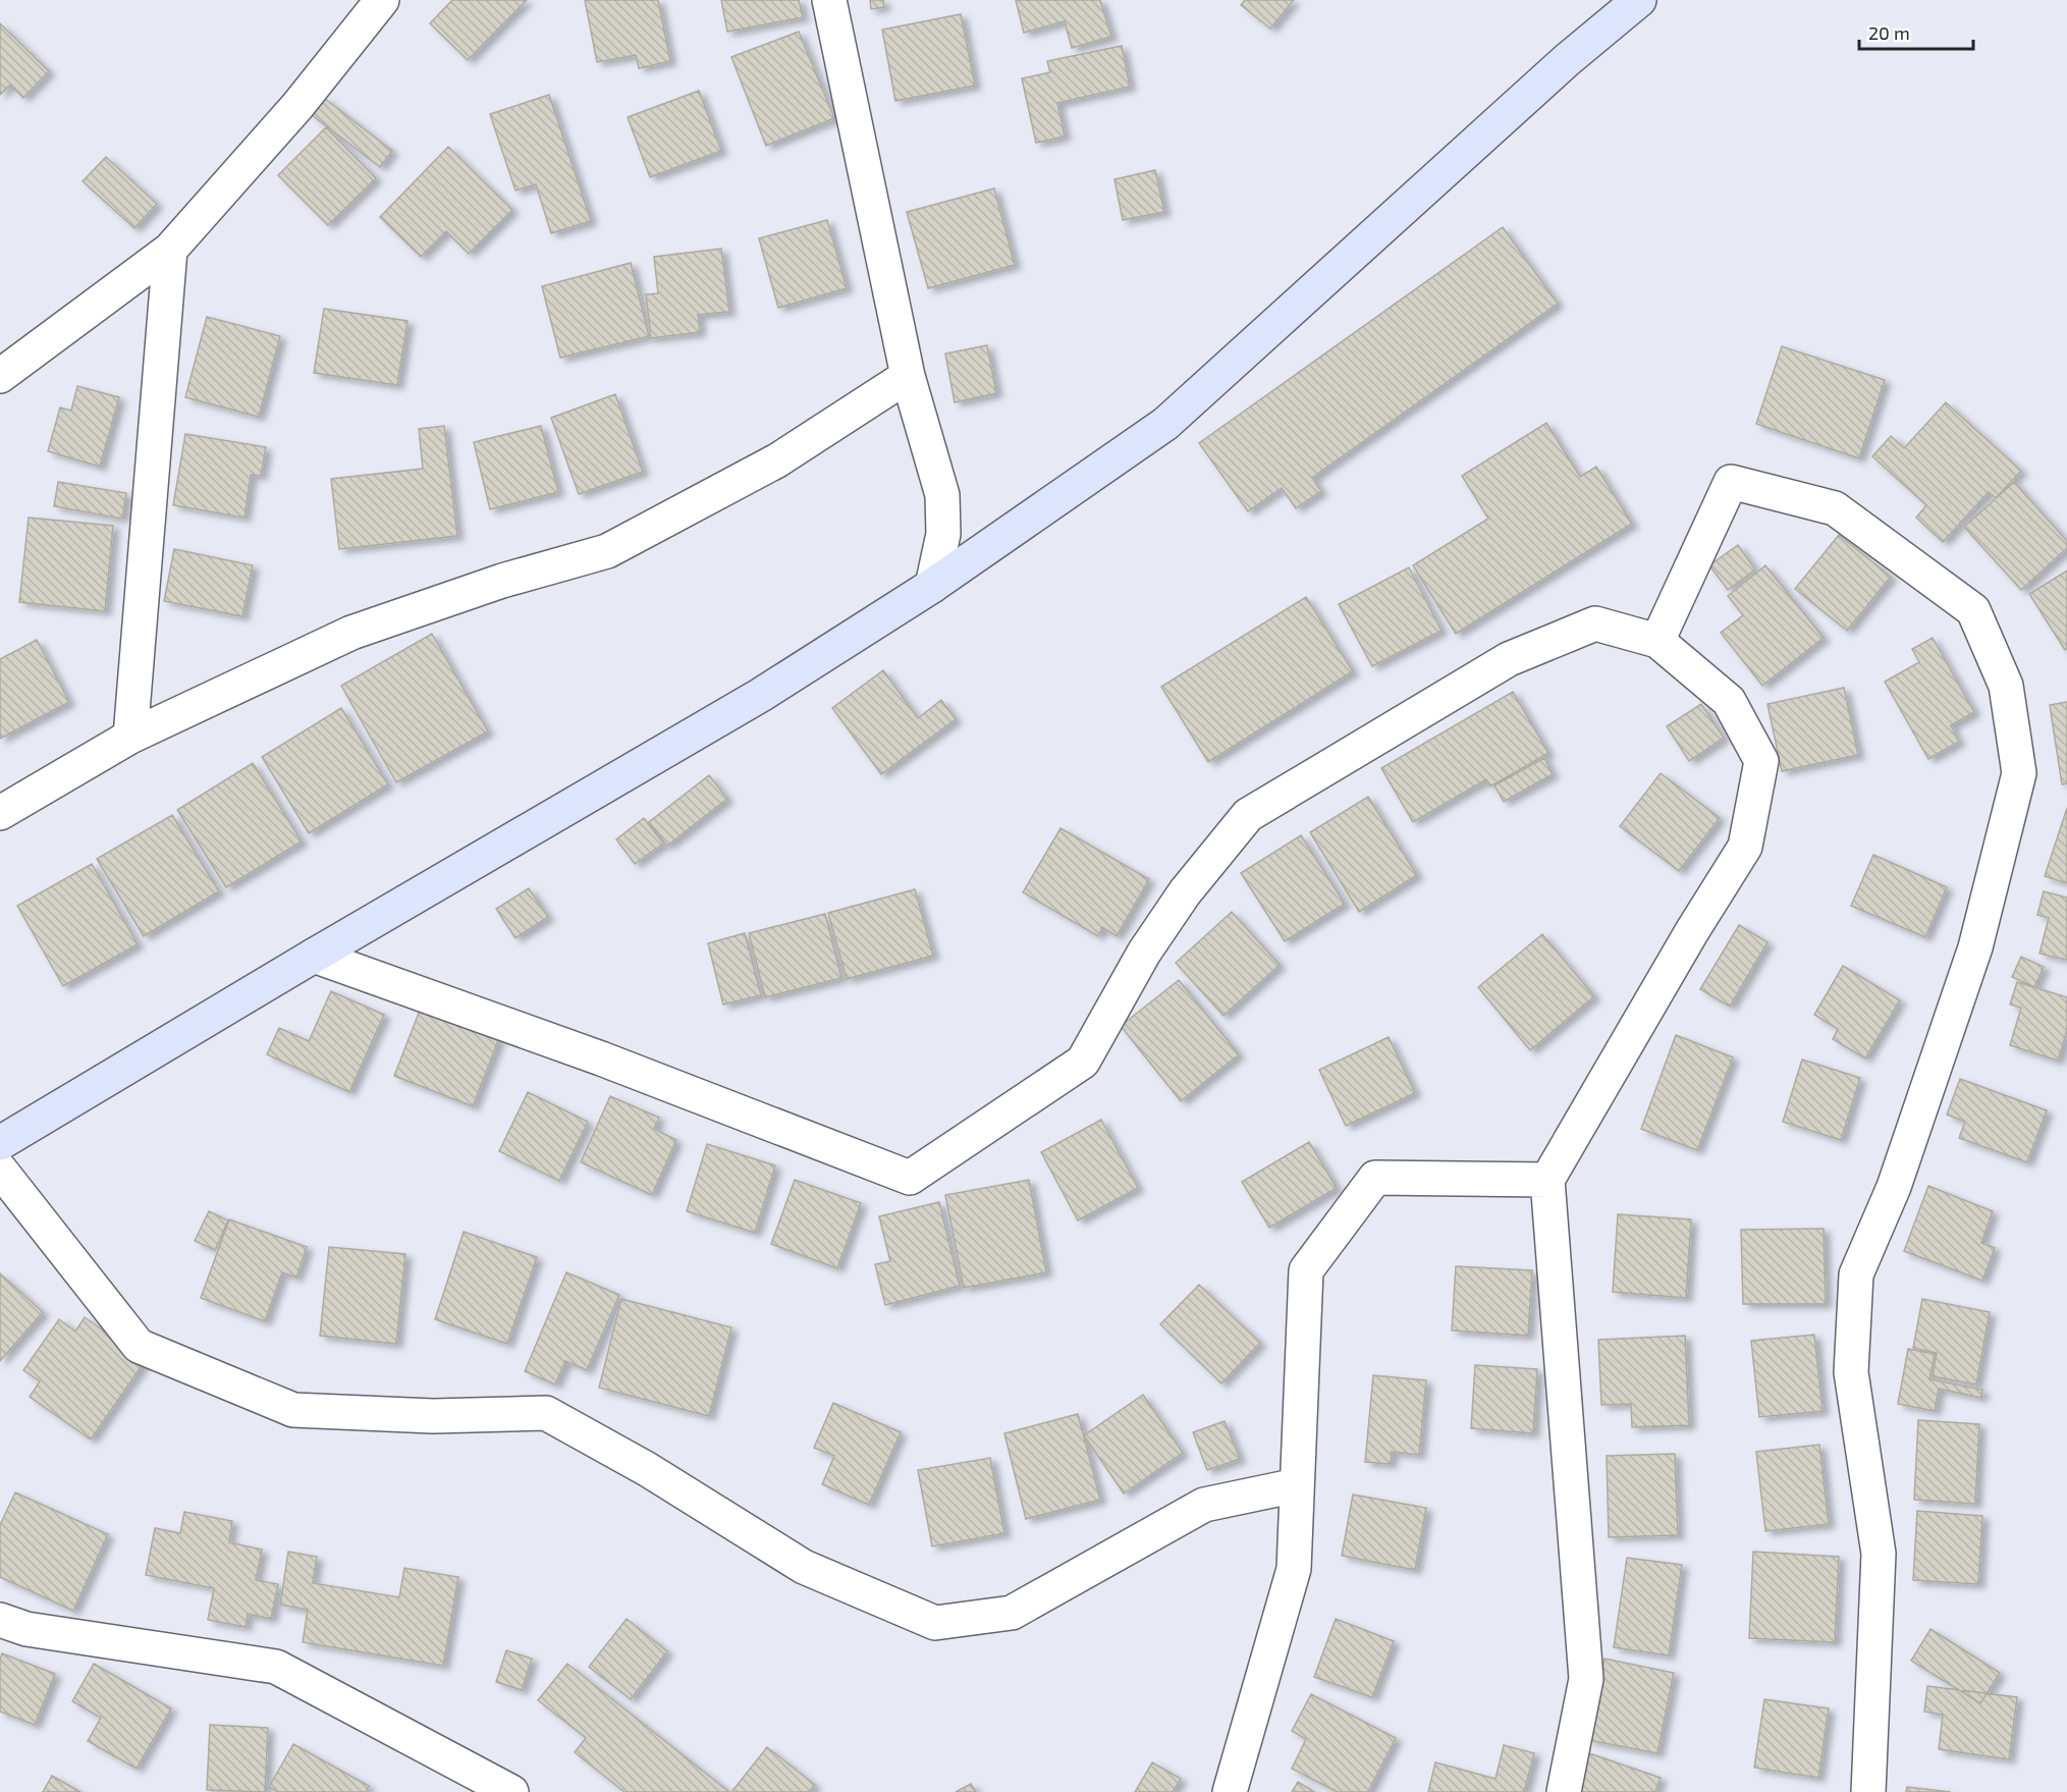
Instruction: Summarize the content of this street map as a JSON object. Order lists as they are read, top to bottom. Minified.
{"scale_bar":"20 m"}
